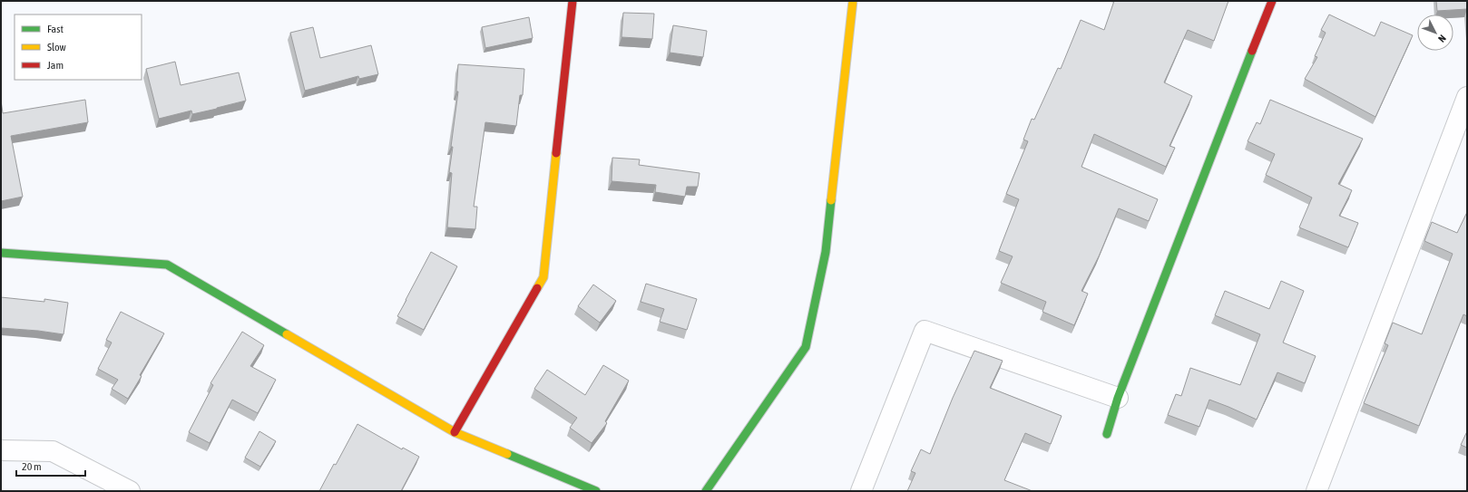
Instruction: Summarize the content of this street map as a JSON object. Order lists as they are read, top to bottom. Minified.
{"legend":["Fast","Slow","Jam"],"scale_bar":"20 m","north":"bottom right"}
